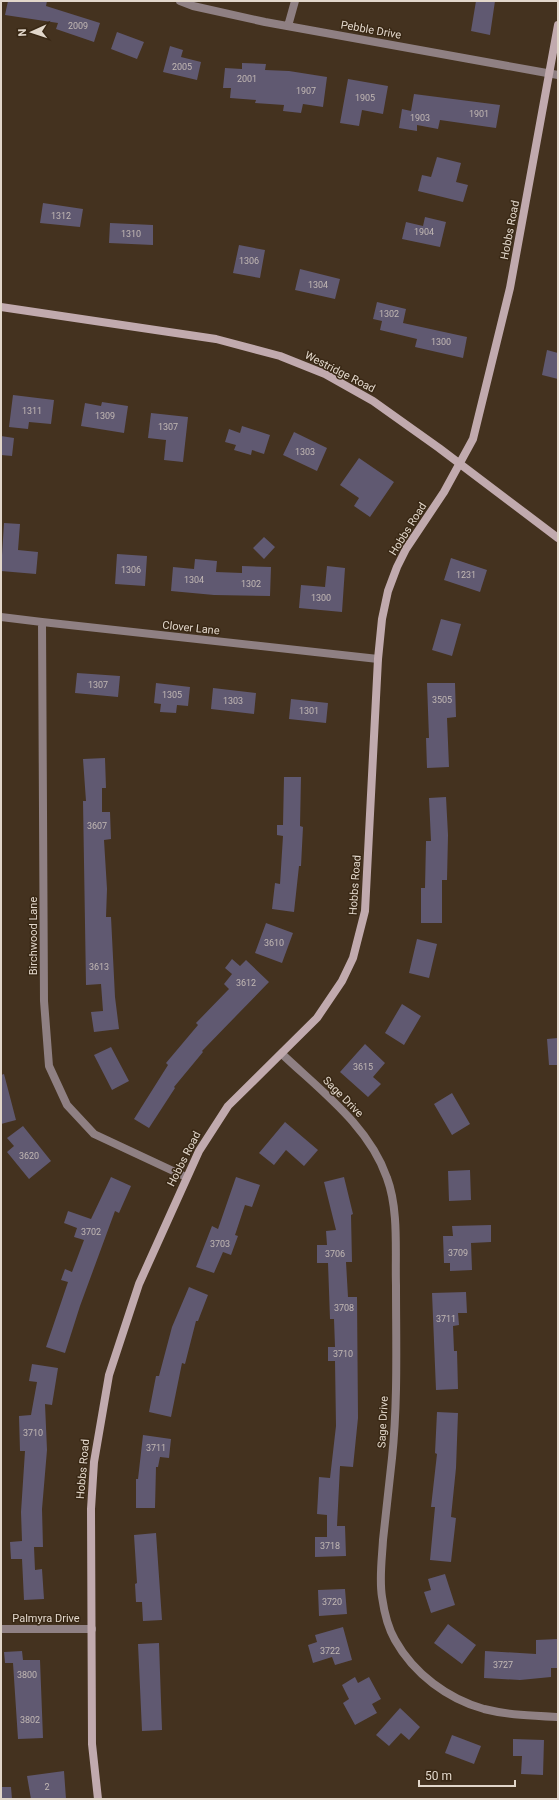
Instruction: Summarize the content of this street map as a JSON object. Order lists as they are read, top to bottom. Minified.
{"streets":{"street":["Pebble Drive","Hobbs Road","Westridge Road","Clover Lane","Birchwood Lane","Sage Drive","Palmyra Drive"]},"crossings":[["Pebble Drive","Hobbs Road"],["Hobbs Road","Westridge Road"],["Hobbs Road","Clover Lane"],["Hobbs Road","Birchwood Lane"],["Hobbs Road","Sage Drive"],["Hobbs Road","Palmyra Drive"],["Clover Lane","Birchwood Lane"]],"house_numbers":["2009","2005","2001","1907","1905","1901","1903","1312","1904","1310","1306","1304","1302","1300","1311","1309","1307","1303","1306","1231","1304","1302","1300","1307","1305","3505","1303","1301","3607","3610","3613","3612","3615","3620","3702","3703","3709","3706","3708","3711","3710","3710","3711","3718","3720","3722","3727","3800","3802","2"],"scale_bar":"50 m","north":"left"}
